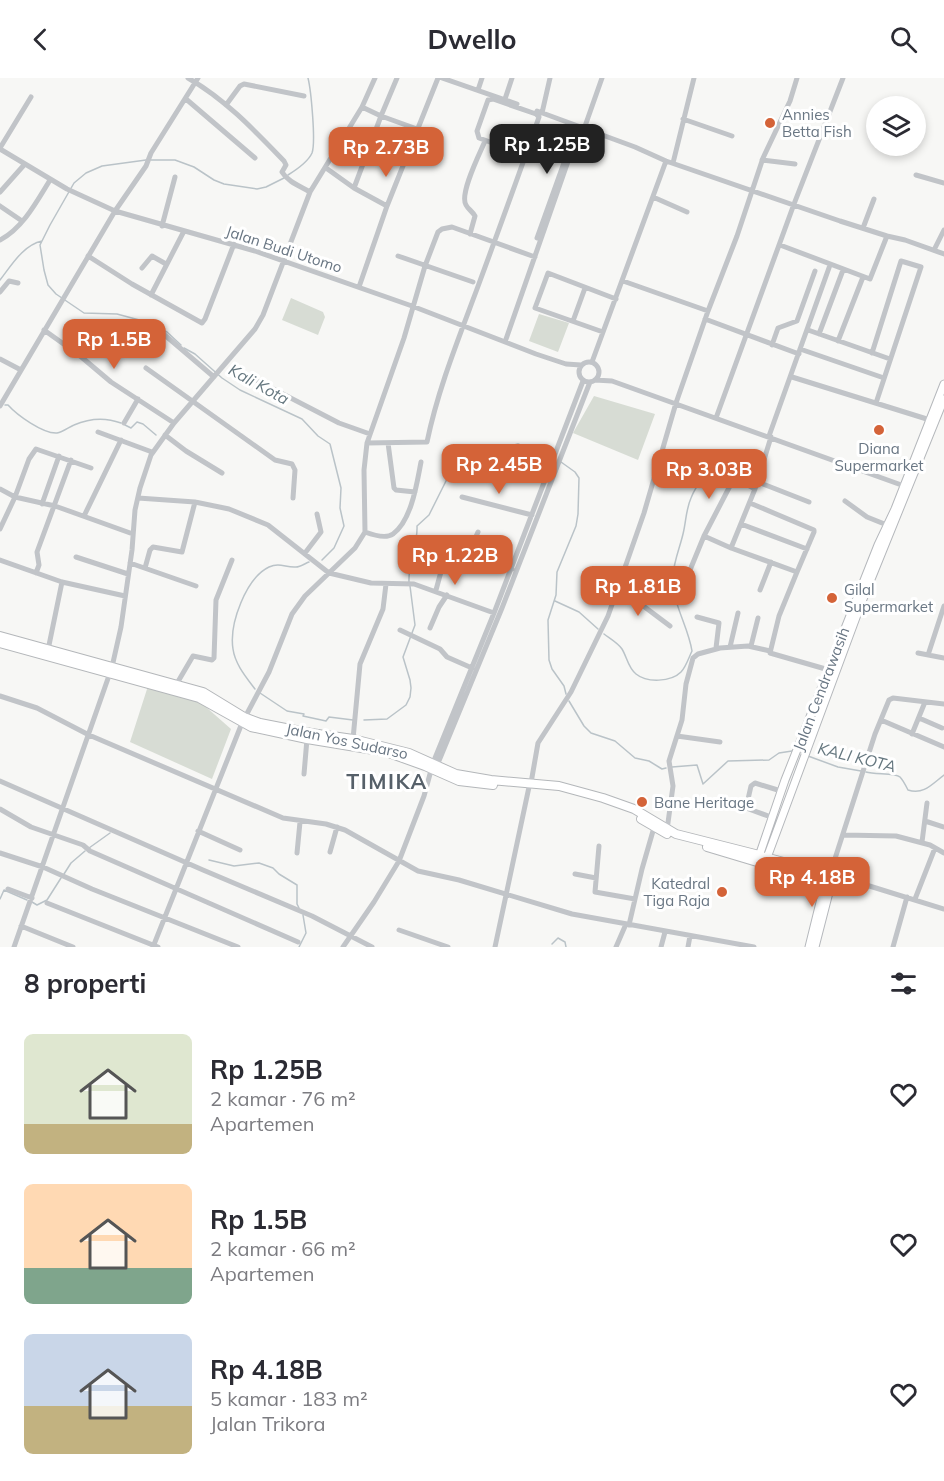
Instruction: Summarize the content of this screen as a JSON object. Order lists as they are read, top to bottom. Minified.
{"streets":{"highway":["Jalan Yos Sudarso"],"main road":["Jalan Cendrawasih"],"street":["Jalan Budi Utomo"]},"crossings":[["Jalan Cendrawasih","Jalan Yos Sudarso"]],"districts":["TIMIKA"],"water":["Kali Kota","KALI KOTA"],"places":["Annies Betta Fish","Diana Supermarket","Gilal Supermarket","Bane Heritage","Katedral Tiga Raja"],"page":{"header":"Dwello","price":["Rp 1.25B","Rp 2.73B","Rp 1.5B","Rp 2.45B","Rp 3.03B","Rp 1.22B","Rp 1.81B","Rp 4.18B"],"heading":"8 properti","list":[{"name":"Rp 1.25B","note":"2 kamar · 76 m² · Apartemen"},{"name":"Rp 1.5B","note":"2 kamar · 66 m² · Apartemen"},{"name":"Rp 4.18B","note":"5 kamar · 183 m² · Jalan Trikora"}]}}
